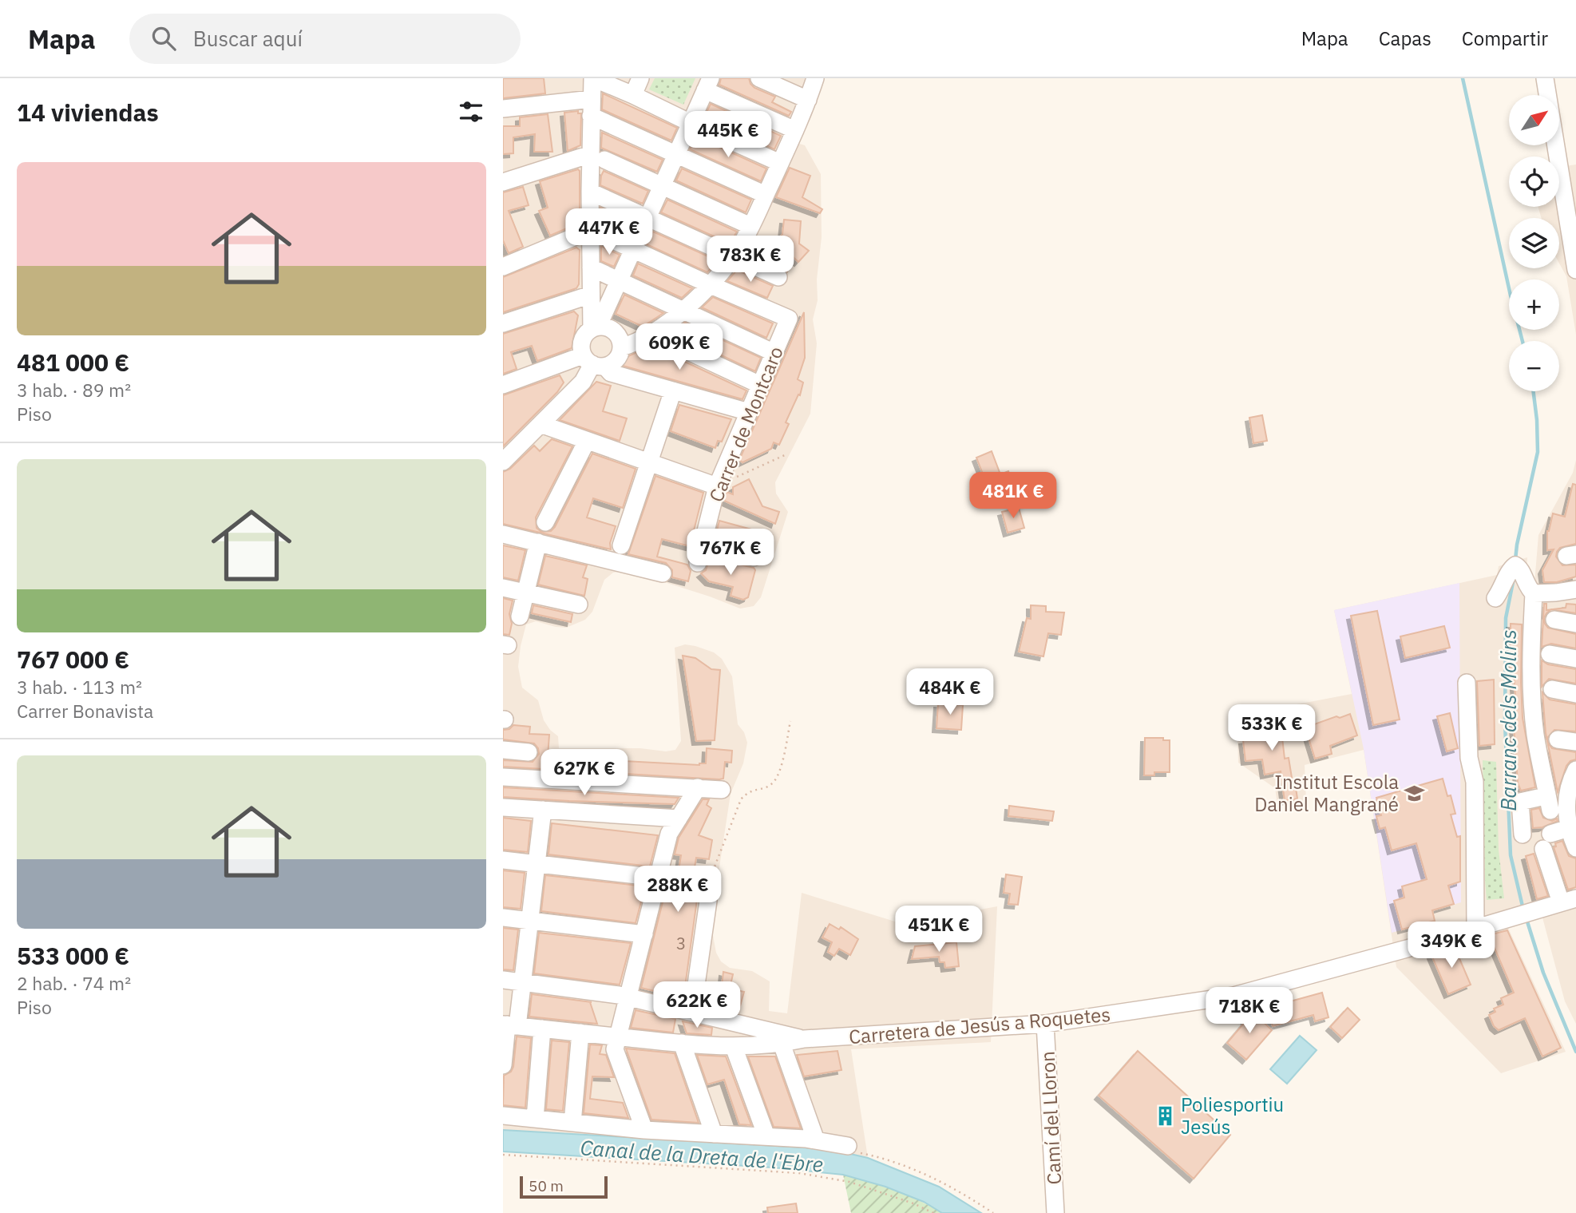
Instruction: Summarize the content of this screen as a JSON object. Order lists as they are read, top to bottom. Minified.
{"streets":{"street":["Carrer de Montcaro","Carretera de Jesús a Roquetes","Camí del Lloron"]},"crossings":[["Carretera de Jesús a Roquetes","Camí del Lloron"]],"water":["Barranc dels Molins","Canal de la Dreta de l'Ebre"],"places":{"school or university":["Institut Escola Daniel Mangrané"],"building":["Poliesportiu Jesús"]},"house_numbers":["3"],"scale_bar":"50 m","north":"top right","page":{"header":"Mapa","search":"Buscar aquí","nav":["Mapa","Capas","Compartir"],"heading":"14 viviendas","map_buttons":["+","−"],"price":["445K €","447K €","783K €","609K €","481K €","767K €","484K €","533K €","627K €","288K €","451K €","349K €","622K €","718K €"],"list":[{"name":"481 000 €","note":"3 hab. · 89 m² · Piso"},{"name":"767 000 €","note":"3 hab. · 113 m² · Carrer Bonavista"},{"name":"533 000 €","note":"2 hab. · 74 m² · Piso"}],"scale":"50 m"}}
